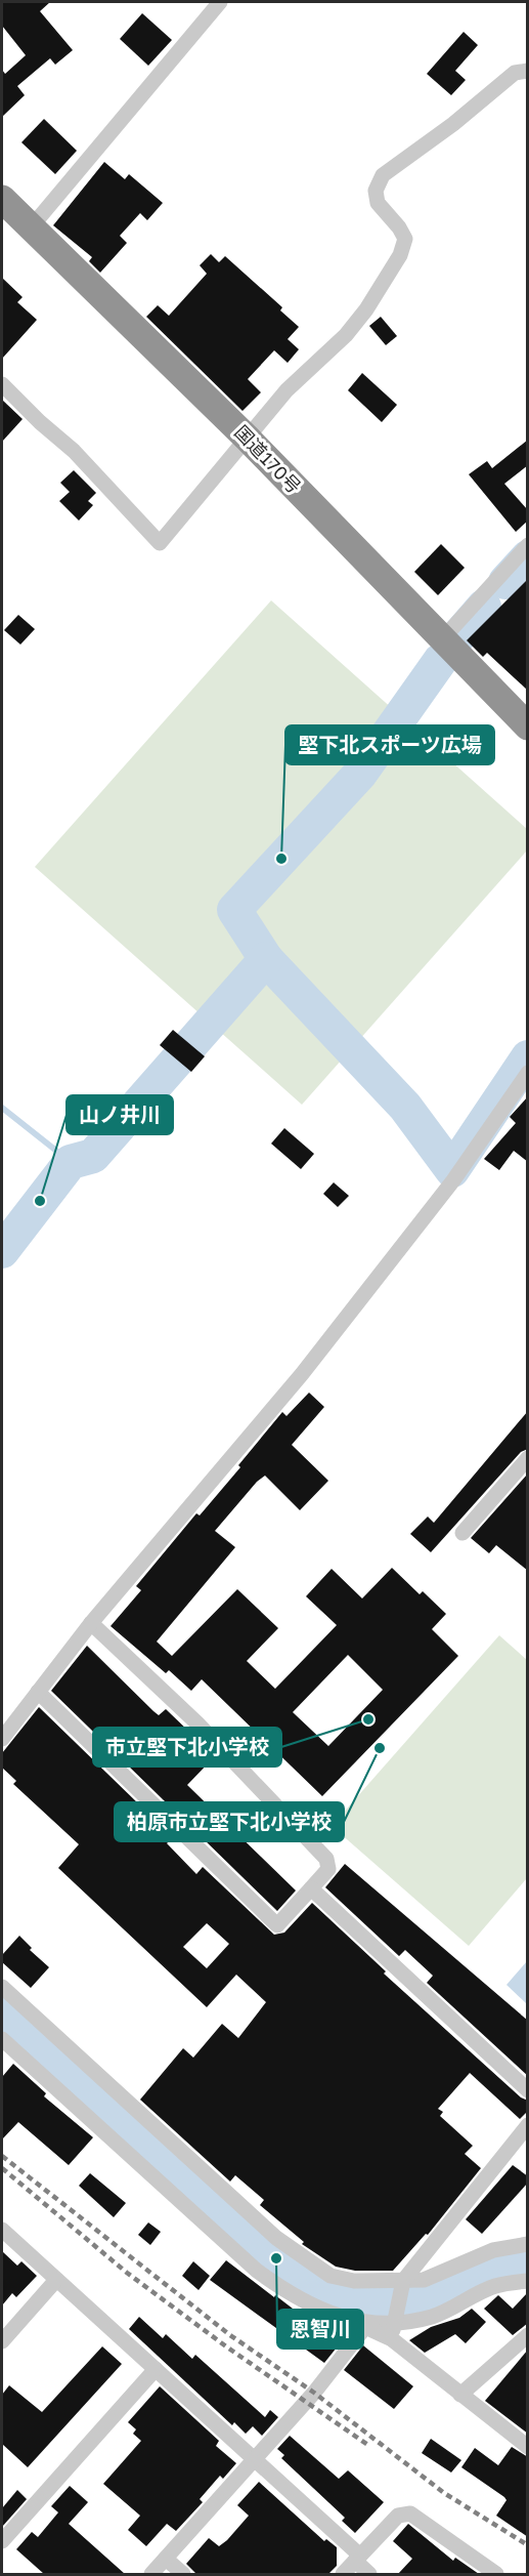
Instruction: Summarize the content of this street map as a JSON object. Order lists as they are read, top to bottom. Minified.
{"streets":{"highway":["国道170号"]},"places":["堅下北スポーツ広場","山ノ井川","市立堅下北小学校","柏原市立堅下北小学校","恩智川"]}
